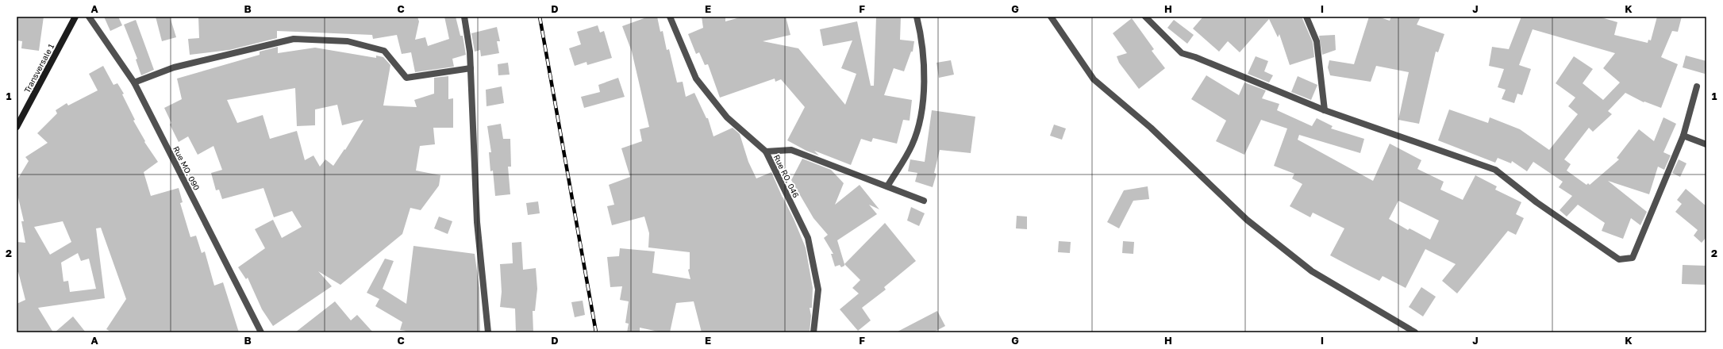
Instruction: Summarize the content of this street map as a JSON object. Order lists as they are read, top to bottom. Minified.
{"streets":{"main road":["Transversale 1"],"street":["Rue MO. 090","Rue RO. 046"]},"grid":{"columns":["A","B","C","D","E","F","G","H","I","J","K"],"rows":["1","2"]}}
